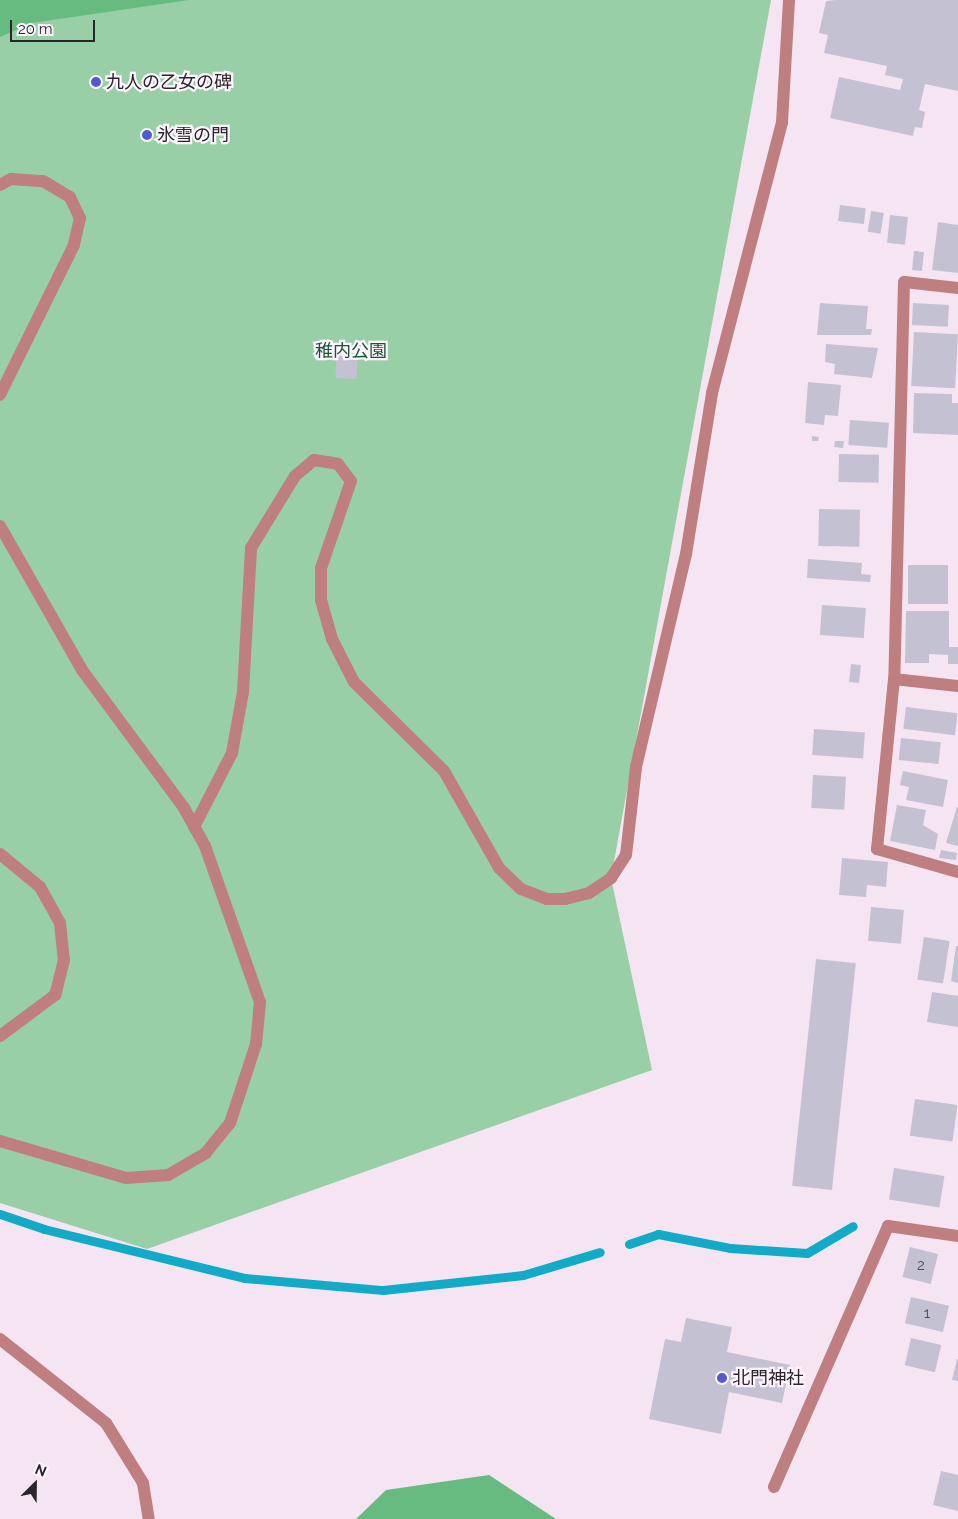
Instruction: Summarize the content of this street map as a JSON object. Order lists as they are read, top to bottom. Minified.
{"parks":["稚内公園"],"places":["九人の乙女の碑","氷雪の門","北門神社"],"house_numbers":["2","1"],"scale_bar":"20 m","north":"top right"}
